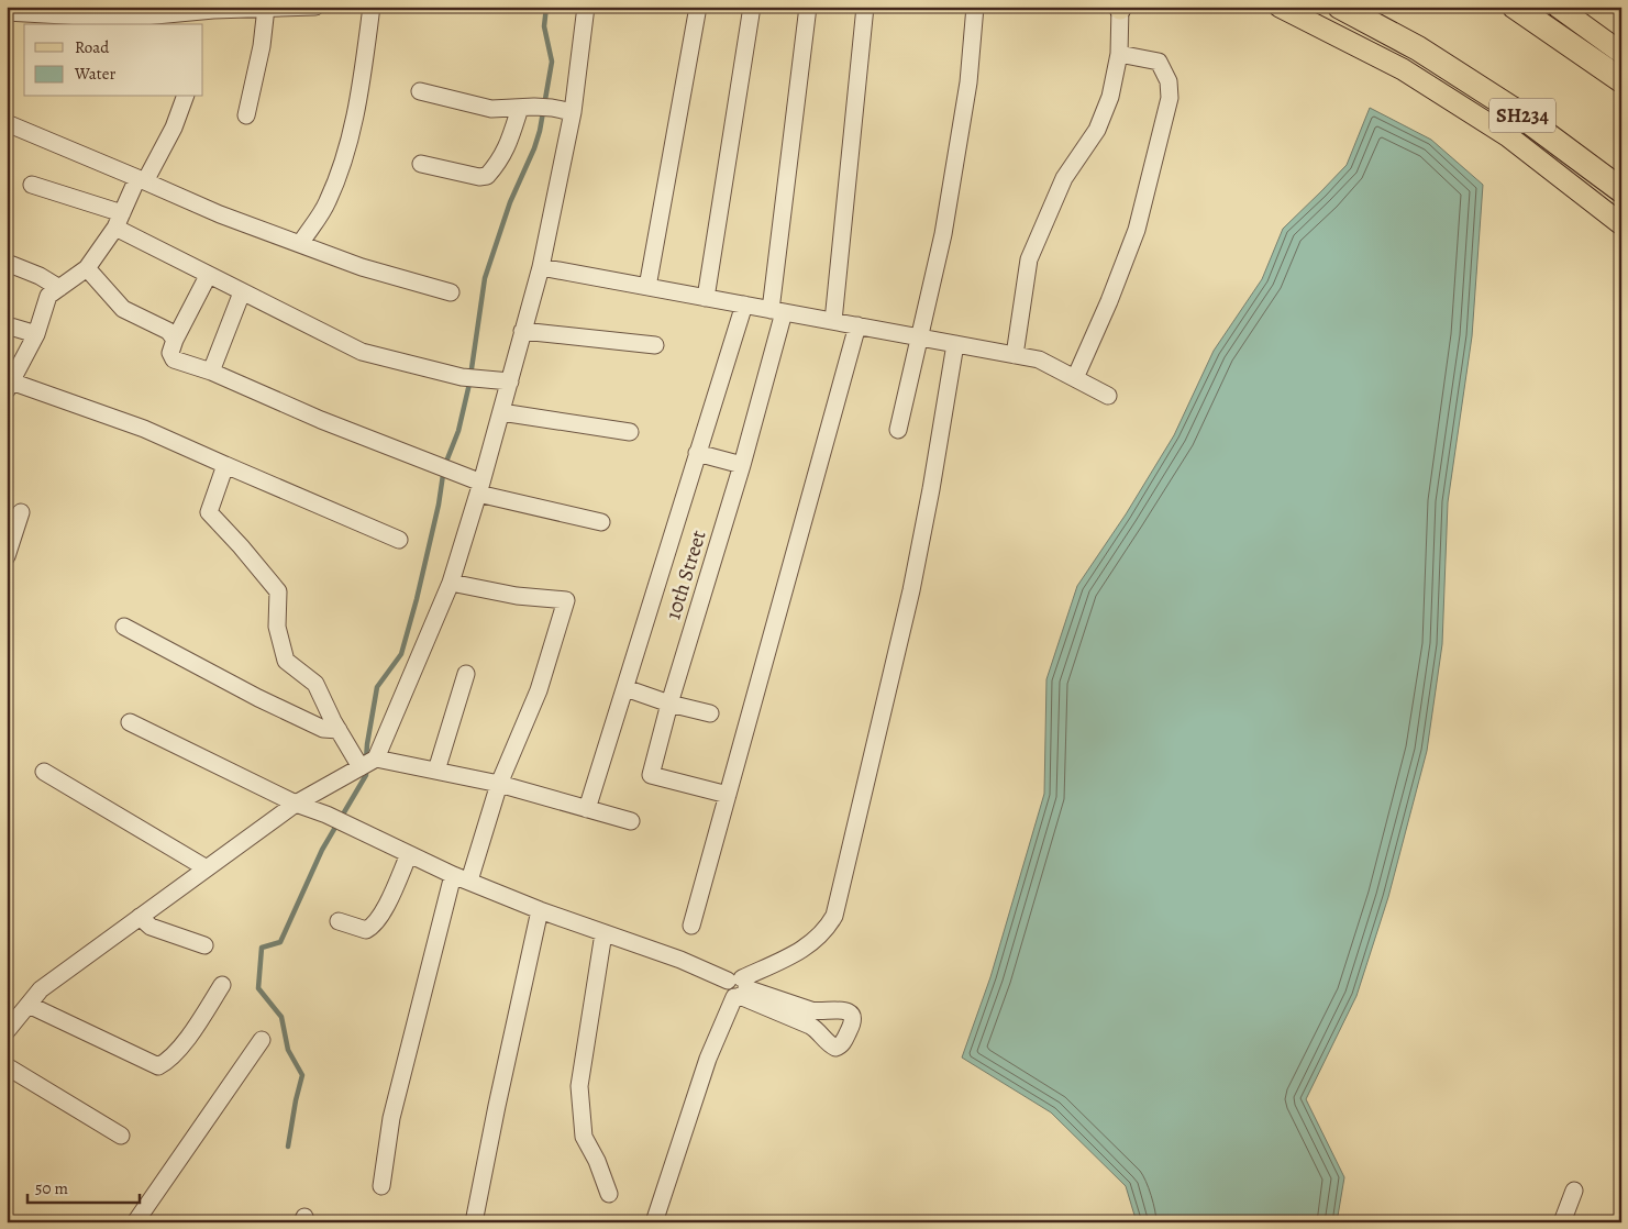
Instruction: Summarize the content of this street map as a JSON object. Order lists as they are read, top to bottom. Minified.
{"streets":{"highway":["SH234"],"street":["10th Street"]},"legend":["Road","Water"],"scale_bar":"50 m"}
